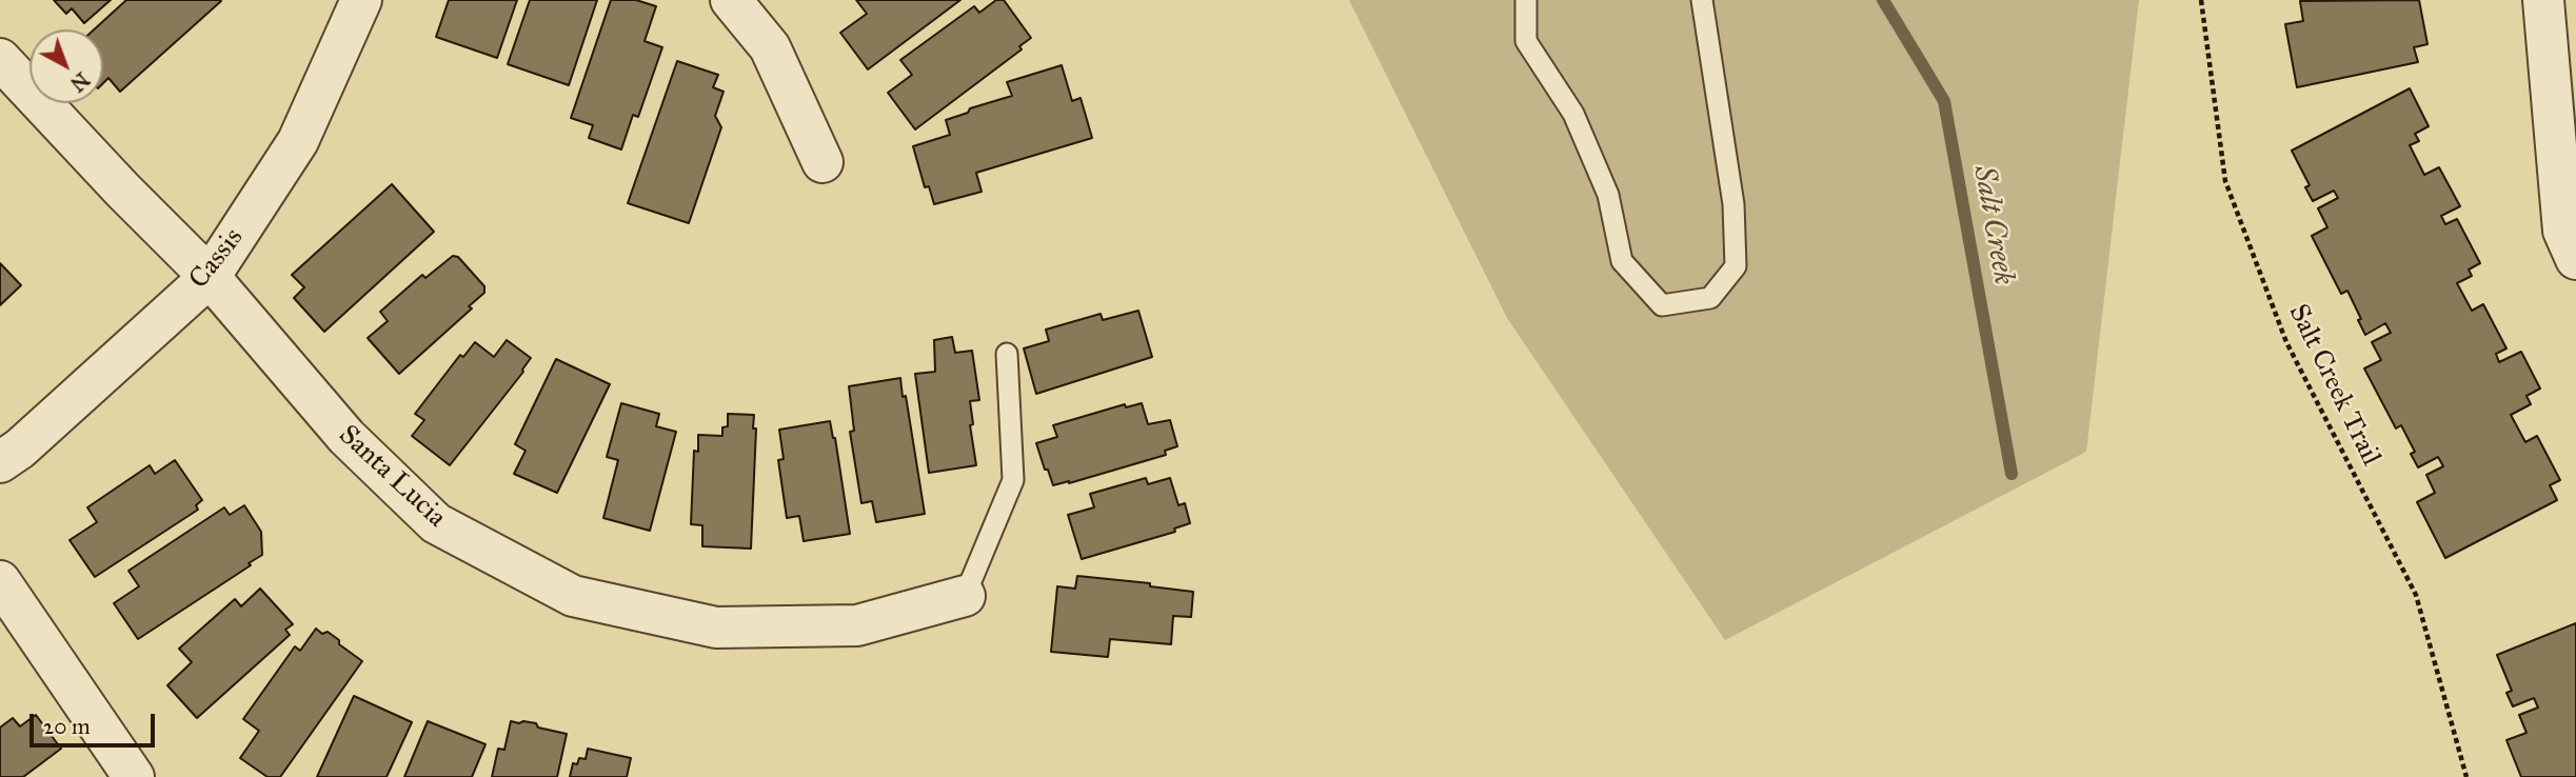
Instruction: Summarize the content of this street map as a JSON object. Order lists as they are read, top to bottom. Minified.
{"streets":{"street":["Cassis","Santa Lucia"],"path":["Salt Creek Trail"]},"crossings":[["Cassis","Santa Lucia"]],"water":["Salt Creek"],"scale_bar":"20 m","north":"bottom right"}
